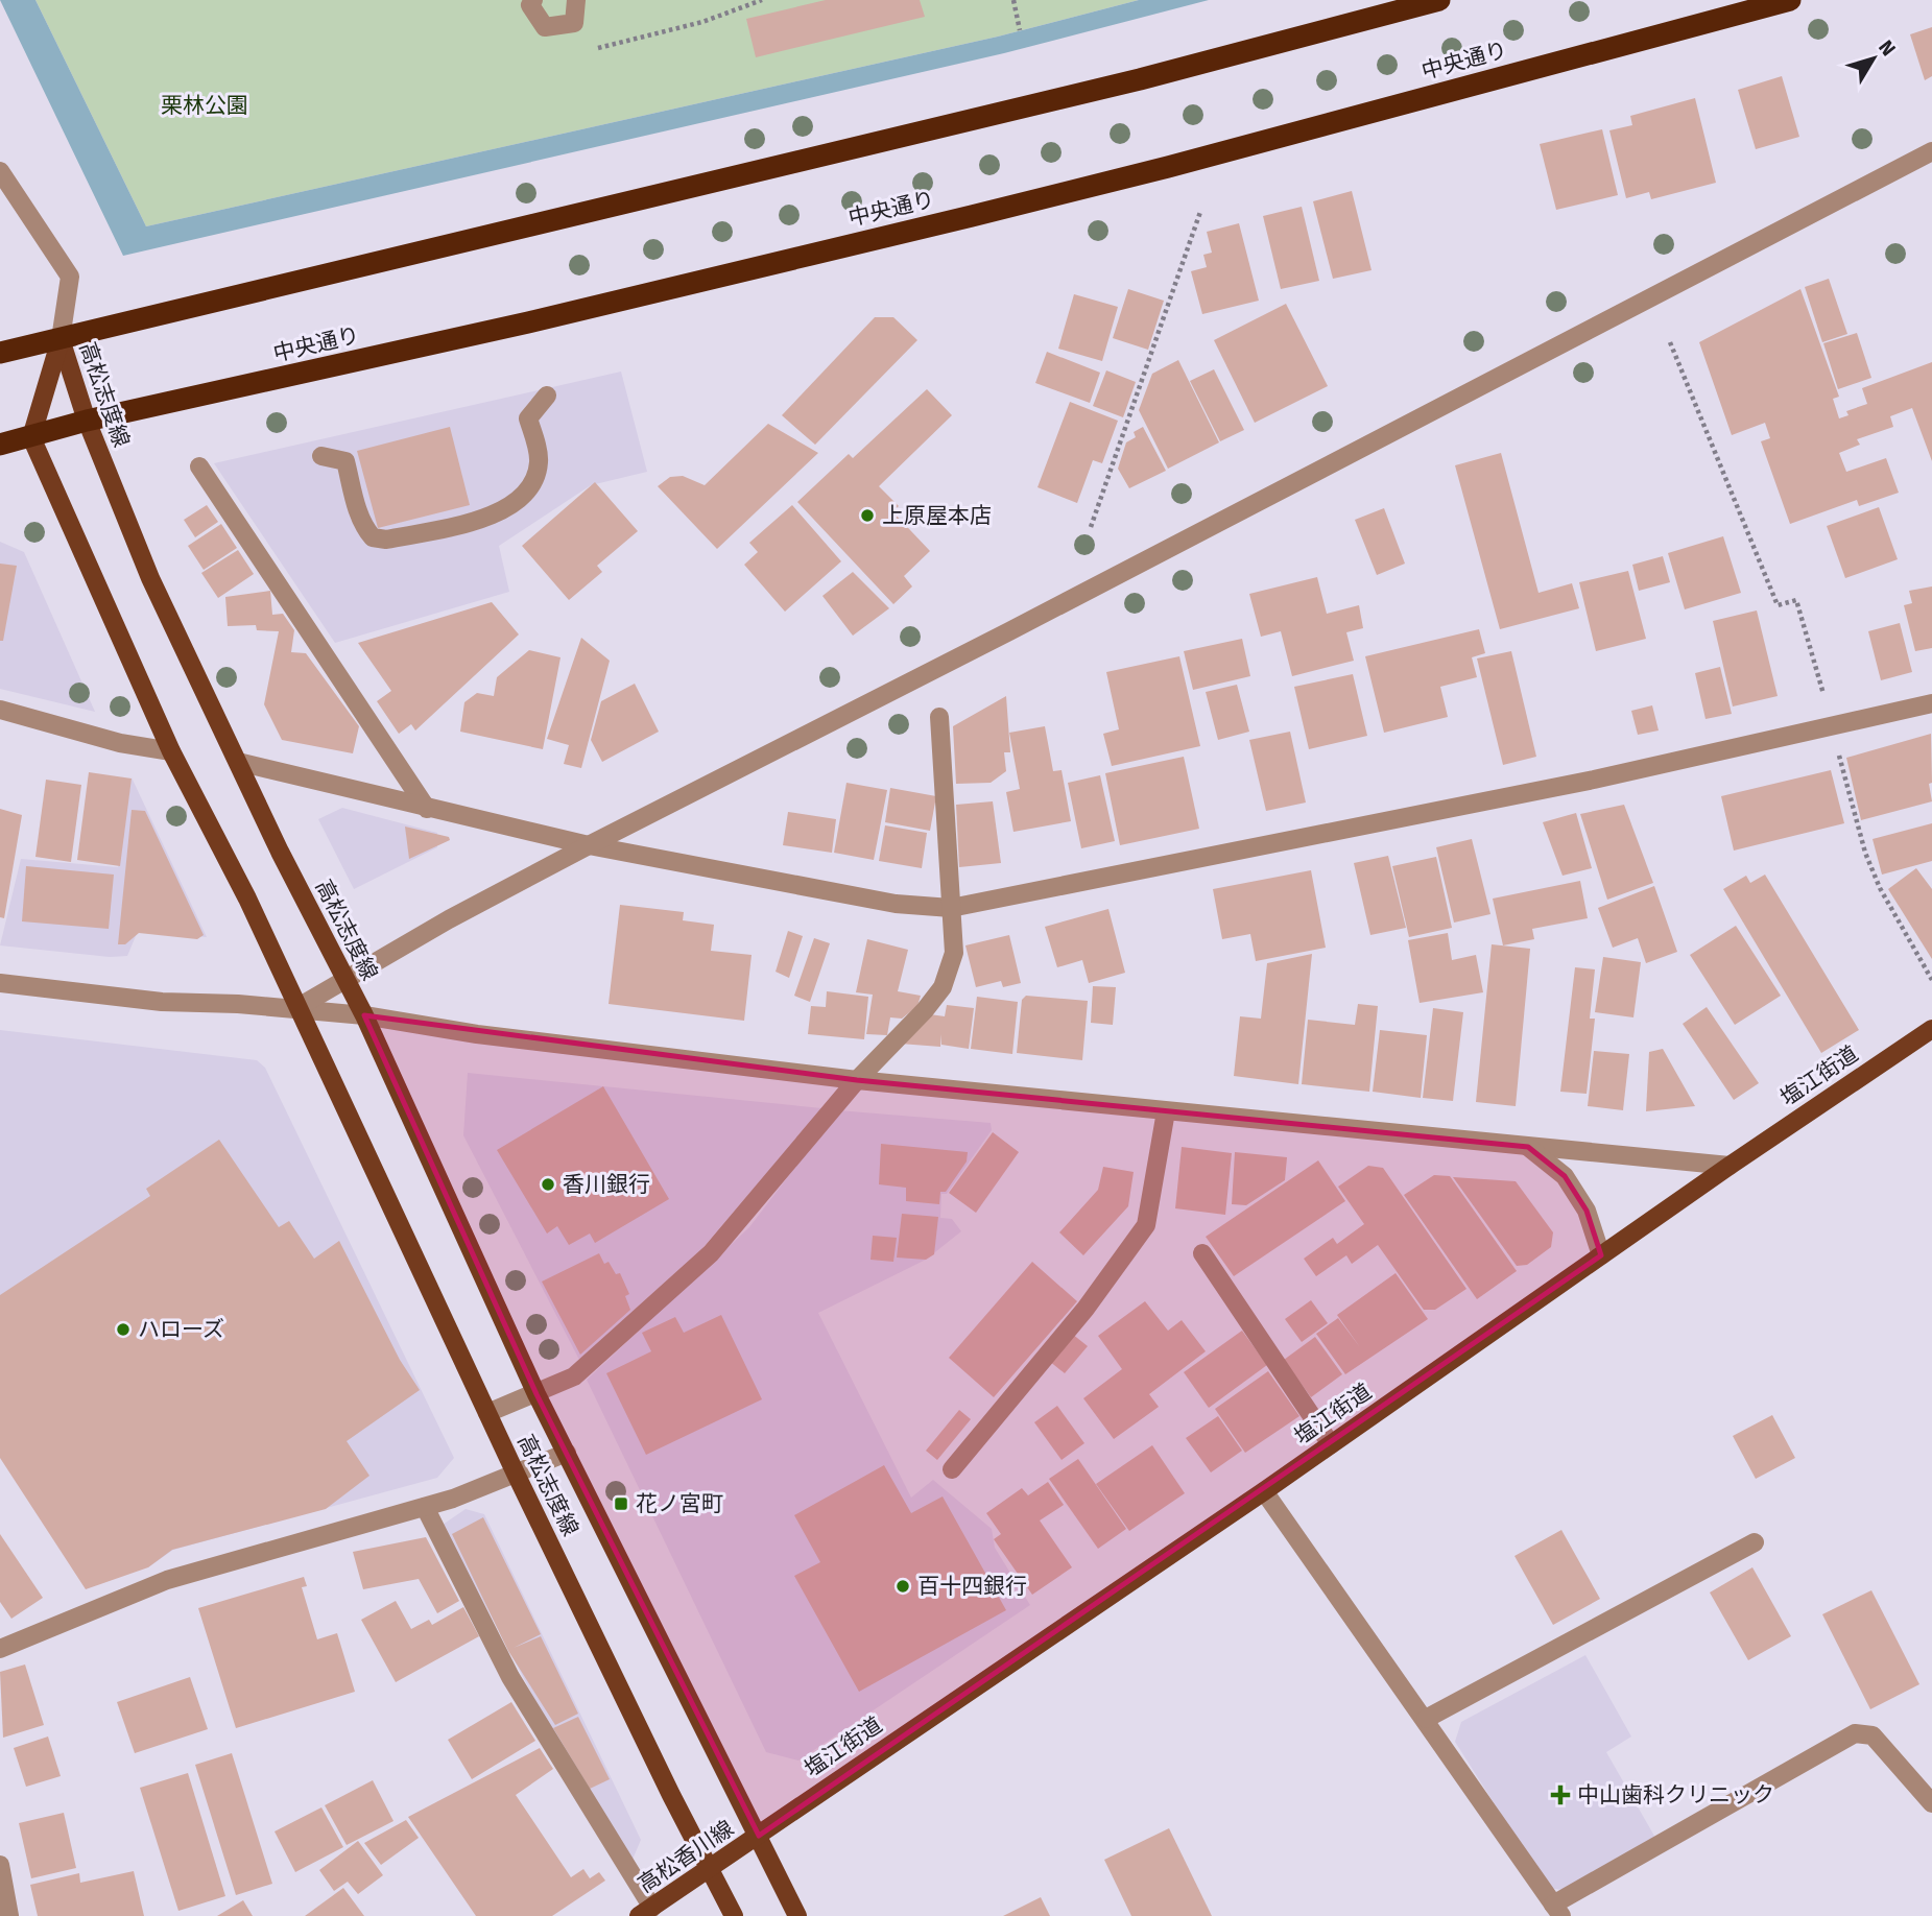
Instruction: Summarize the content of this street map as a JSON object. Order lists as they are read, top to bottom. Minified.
{"streets":{"highway":["中央通り"],"main road":["高松志度線","塩江街道","高松香川線"]},"crossings":[["中央通り","高松志度線"],["高松志度線","塩江街道"],["高松志度線","高松香川線"],["塩江街道","高松香川線"]],"parks":["栗林公園"],"places":{"other":["上原屋本店","香川銀行","ハローズ","百十四銀行"],"transit":["花ノ宮町"],"health":["中山歯科クリニック"]},"north":"top right"}
